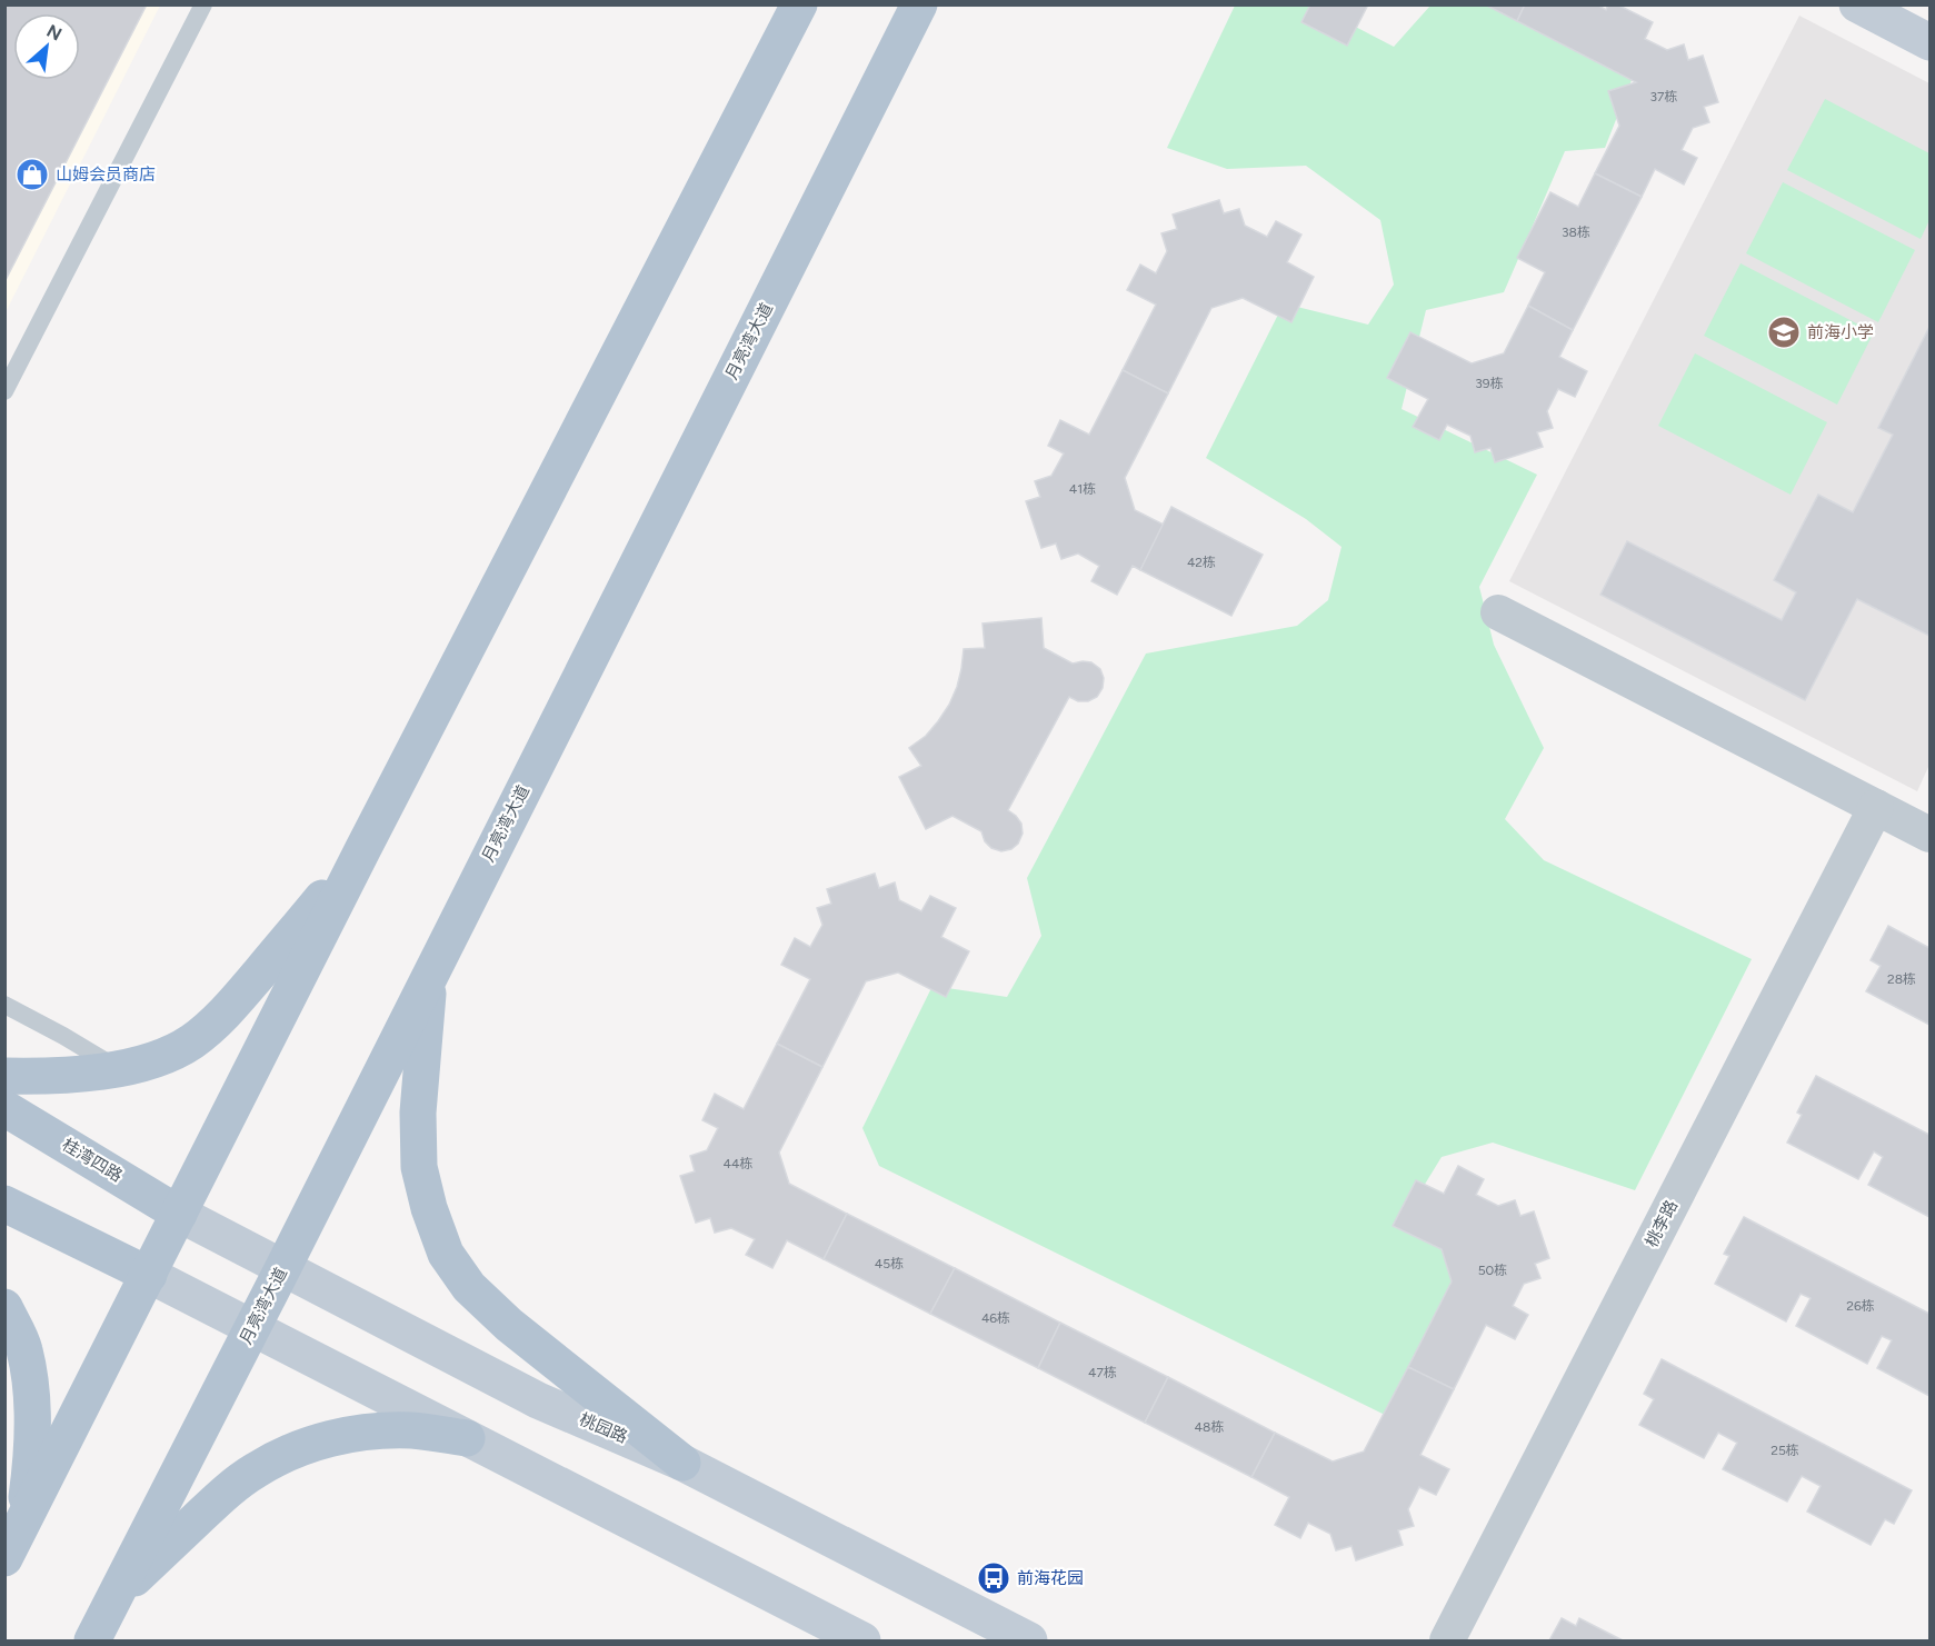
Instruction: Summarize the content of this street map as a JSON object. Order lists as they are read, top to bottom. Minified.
{"streets":{"main road":["月亮湾大道","桂湾四路","桃园路"],"street":["桃李路"]},"crossings":[["月亮湾大道","桃园路"],["桂湾四路","桃园路"]],"places":{"shop":["山姆会员商店"],"school or university":["前海小学"],"bus stop":["前海花园"]},"house_numbers":["37栋","38栋","39栋","41栋","42栋","28栋","44栋","45栋","50栋","26栋","46栋","47栋","48栋","25栋"],"north":"top right"}
